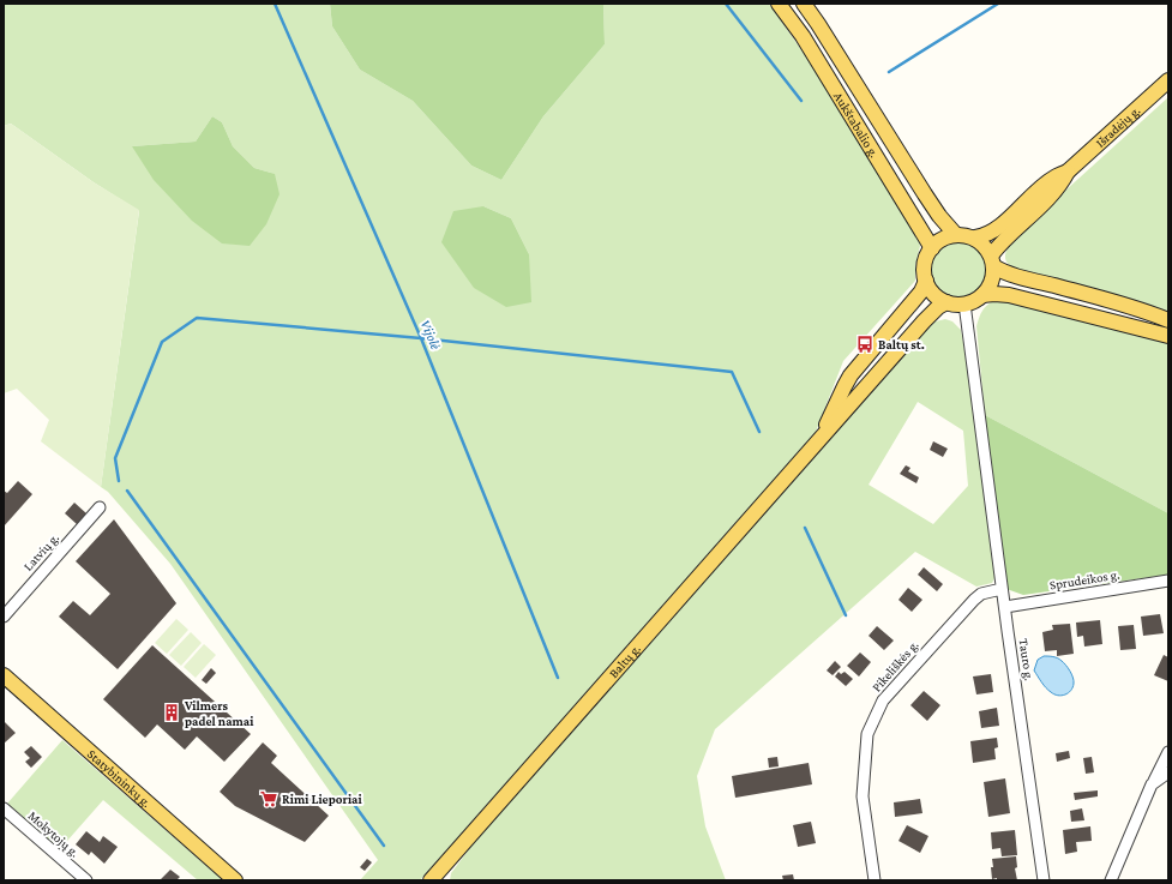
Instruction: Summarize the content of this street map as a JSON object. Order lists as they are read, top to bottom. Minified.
{"streets":{"main road":["Aukštabalio g.","Išradėjų g.","Baltų g.","Statybininkų g."],"street":["Latvių g.","Sprudeikos g.","Tauro g.","Pikeliškės g.","Mokytojų g."]},"crossings":[["Aukštabalio g.","Išradėjų g."],["Aukštabalio g.","Tauro g."],["Aukštabalio g.","Baltų g."],["Išradėjų g.","Tauro g."],["Išradėjų g.","Baltų g."],["Sprudeikos g.","Tauro g."],["Tauro g.","Baltų g."],["Tauro g.","Pikeliškės g."]],"water":["Vijolė"],"places":{"bus stop":["Baltų st."],"building":["Vilmers padel namai"],"supermarket":["Rimi Lieporiai"]}}
